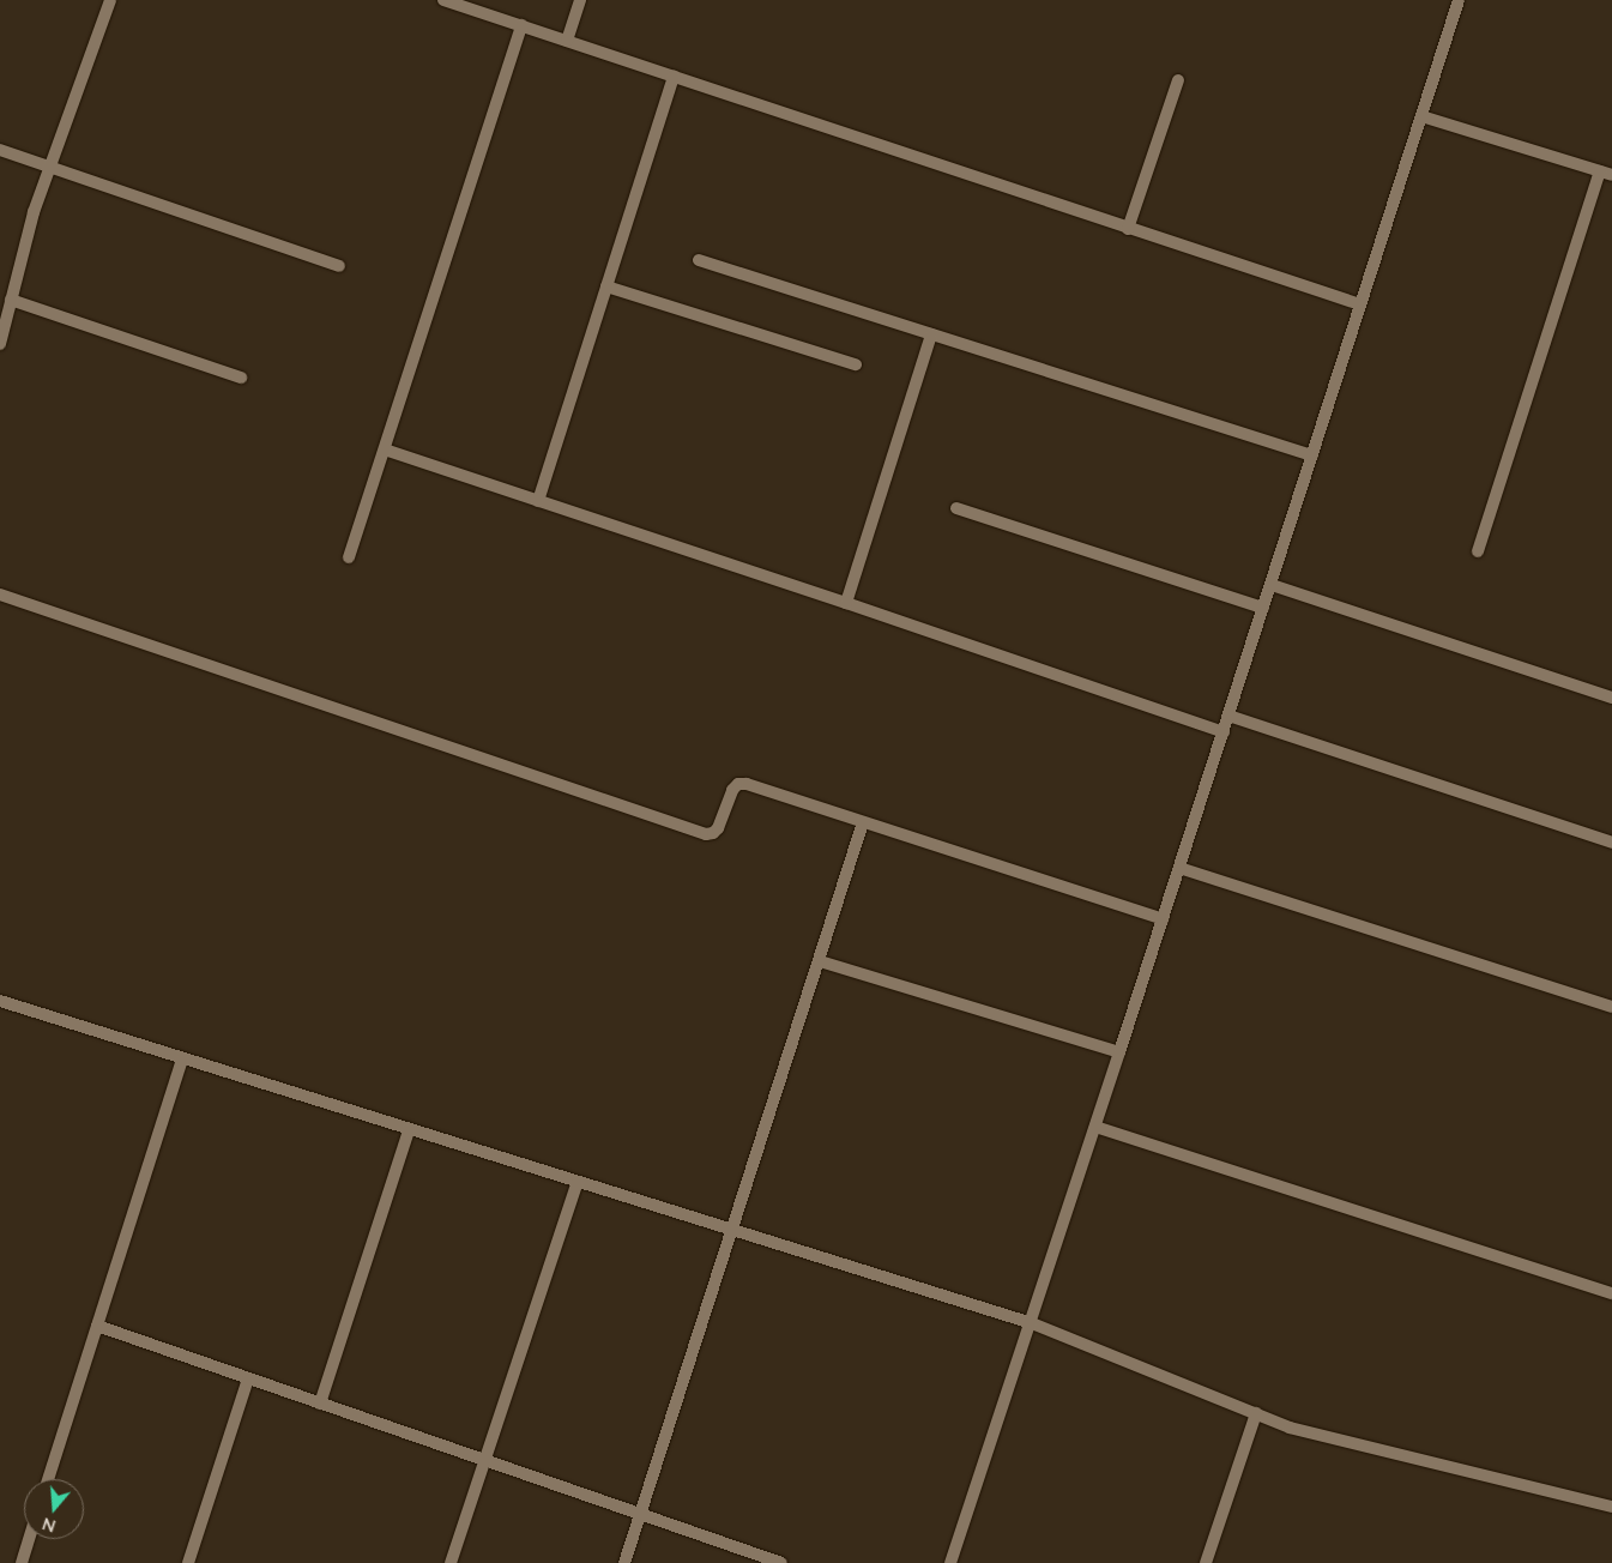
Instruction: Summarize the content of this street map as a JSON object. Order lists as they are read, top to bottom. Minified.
{"north":"bottom"}
